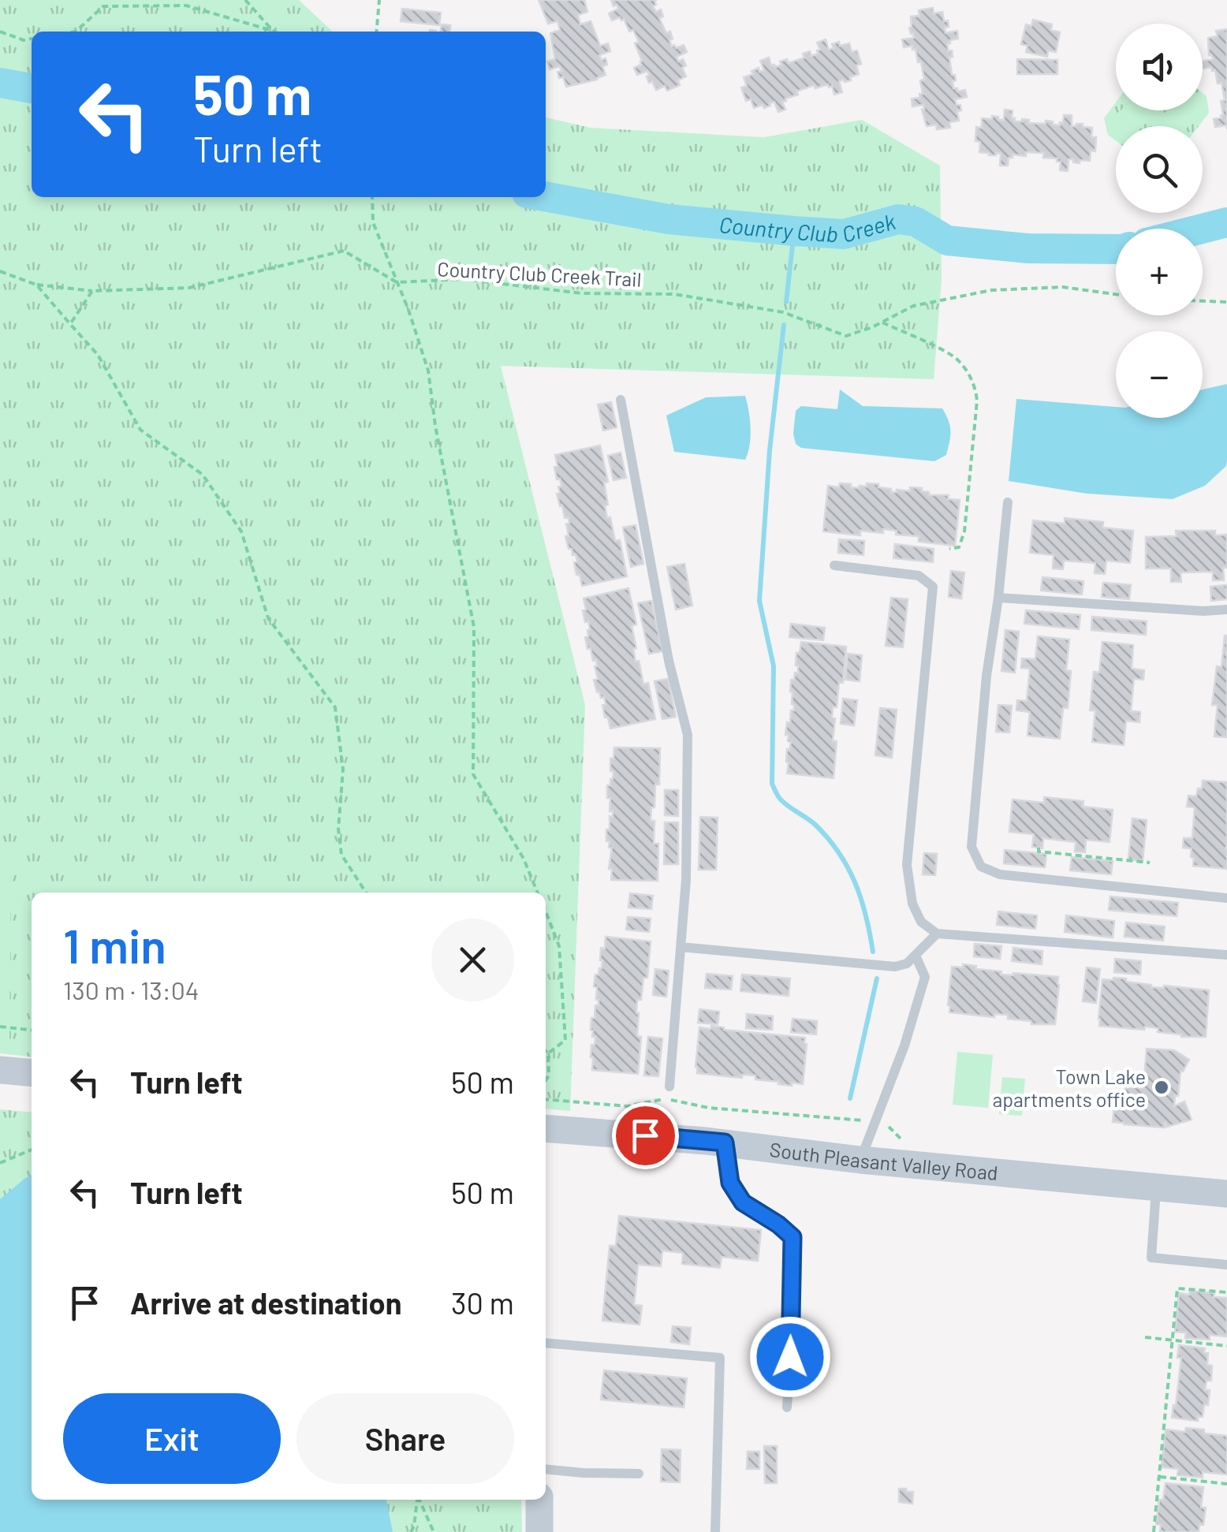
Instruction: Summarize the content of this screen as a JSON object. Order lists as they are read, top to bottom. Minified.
{"streets":{"main road":["South Pleasant Valley Road"],"path":["Country Club Creek Trail"]},"water":["Country Club Creek"],"places":["Town Lake apartments office"],"page":{"map_buttons":["+","−"],"turn":["50 m","Turn left"],"heading":["1 min","130 m · 13:04"],"list":[{"name":"Turn left","value":"50 m"},{"name":"Turn left","value":"50 m"},{"name":"Arrive at destination","value":"30 m"}],"buttons":["Exit","Share"]}}
